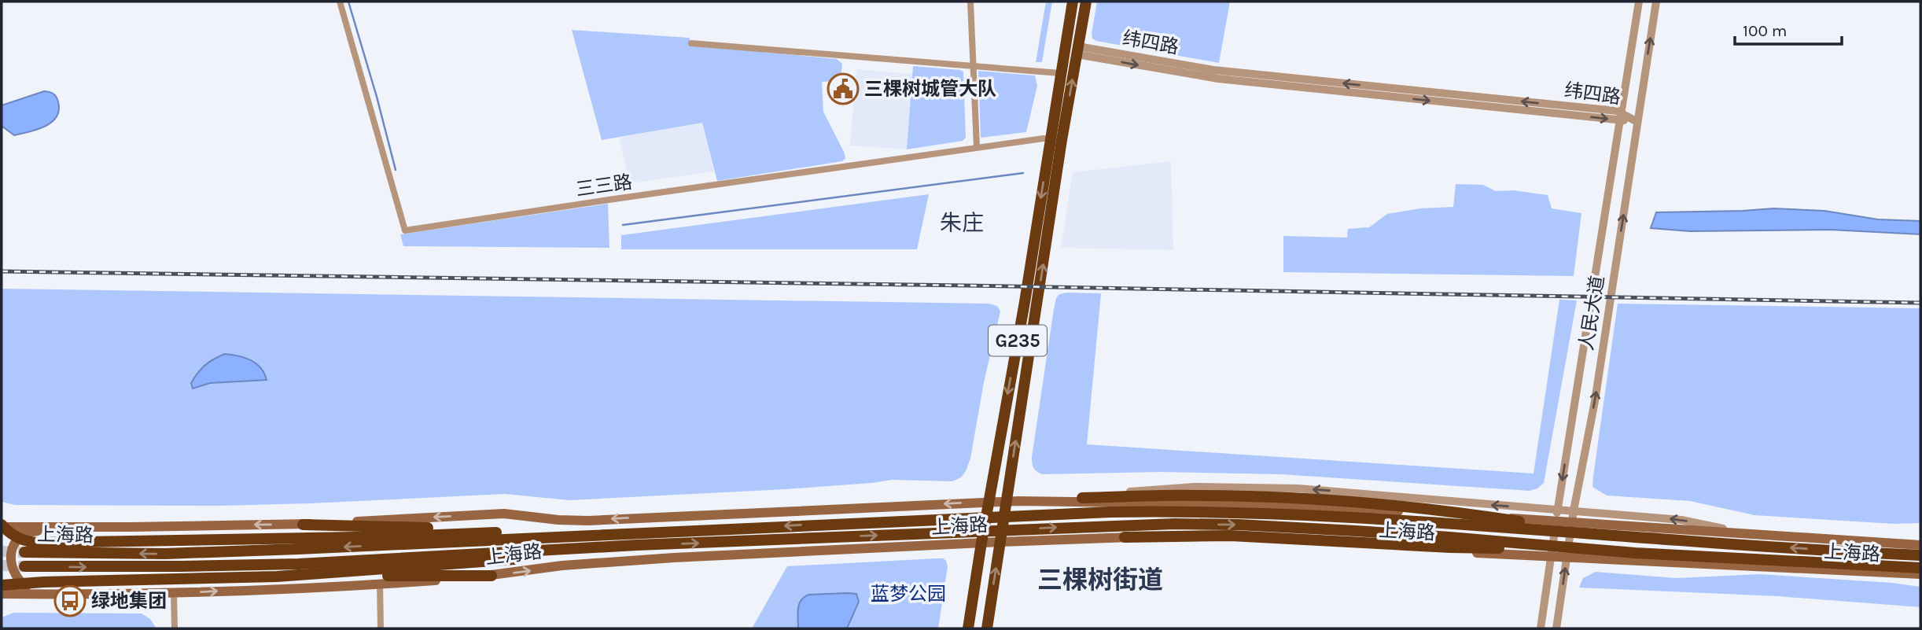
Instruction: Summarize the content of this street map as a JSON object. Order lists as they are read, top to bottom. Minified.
{"streets":{"highway":["G235","上海路"],"street":["纬四路","三三路","人民大道"]},"crossings":[["纬四路","人民大道"],["纬四路","G235"],["人民大道","上海路"],["G235","上海路"]],"districts":["朱庄","三棵树街道"],"parks":["蓝梦公园"],"places":{"public building":["三棵树城管大队"],"bus stop":["绿地集团"]},"scale_bar":"100 m"}
